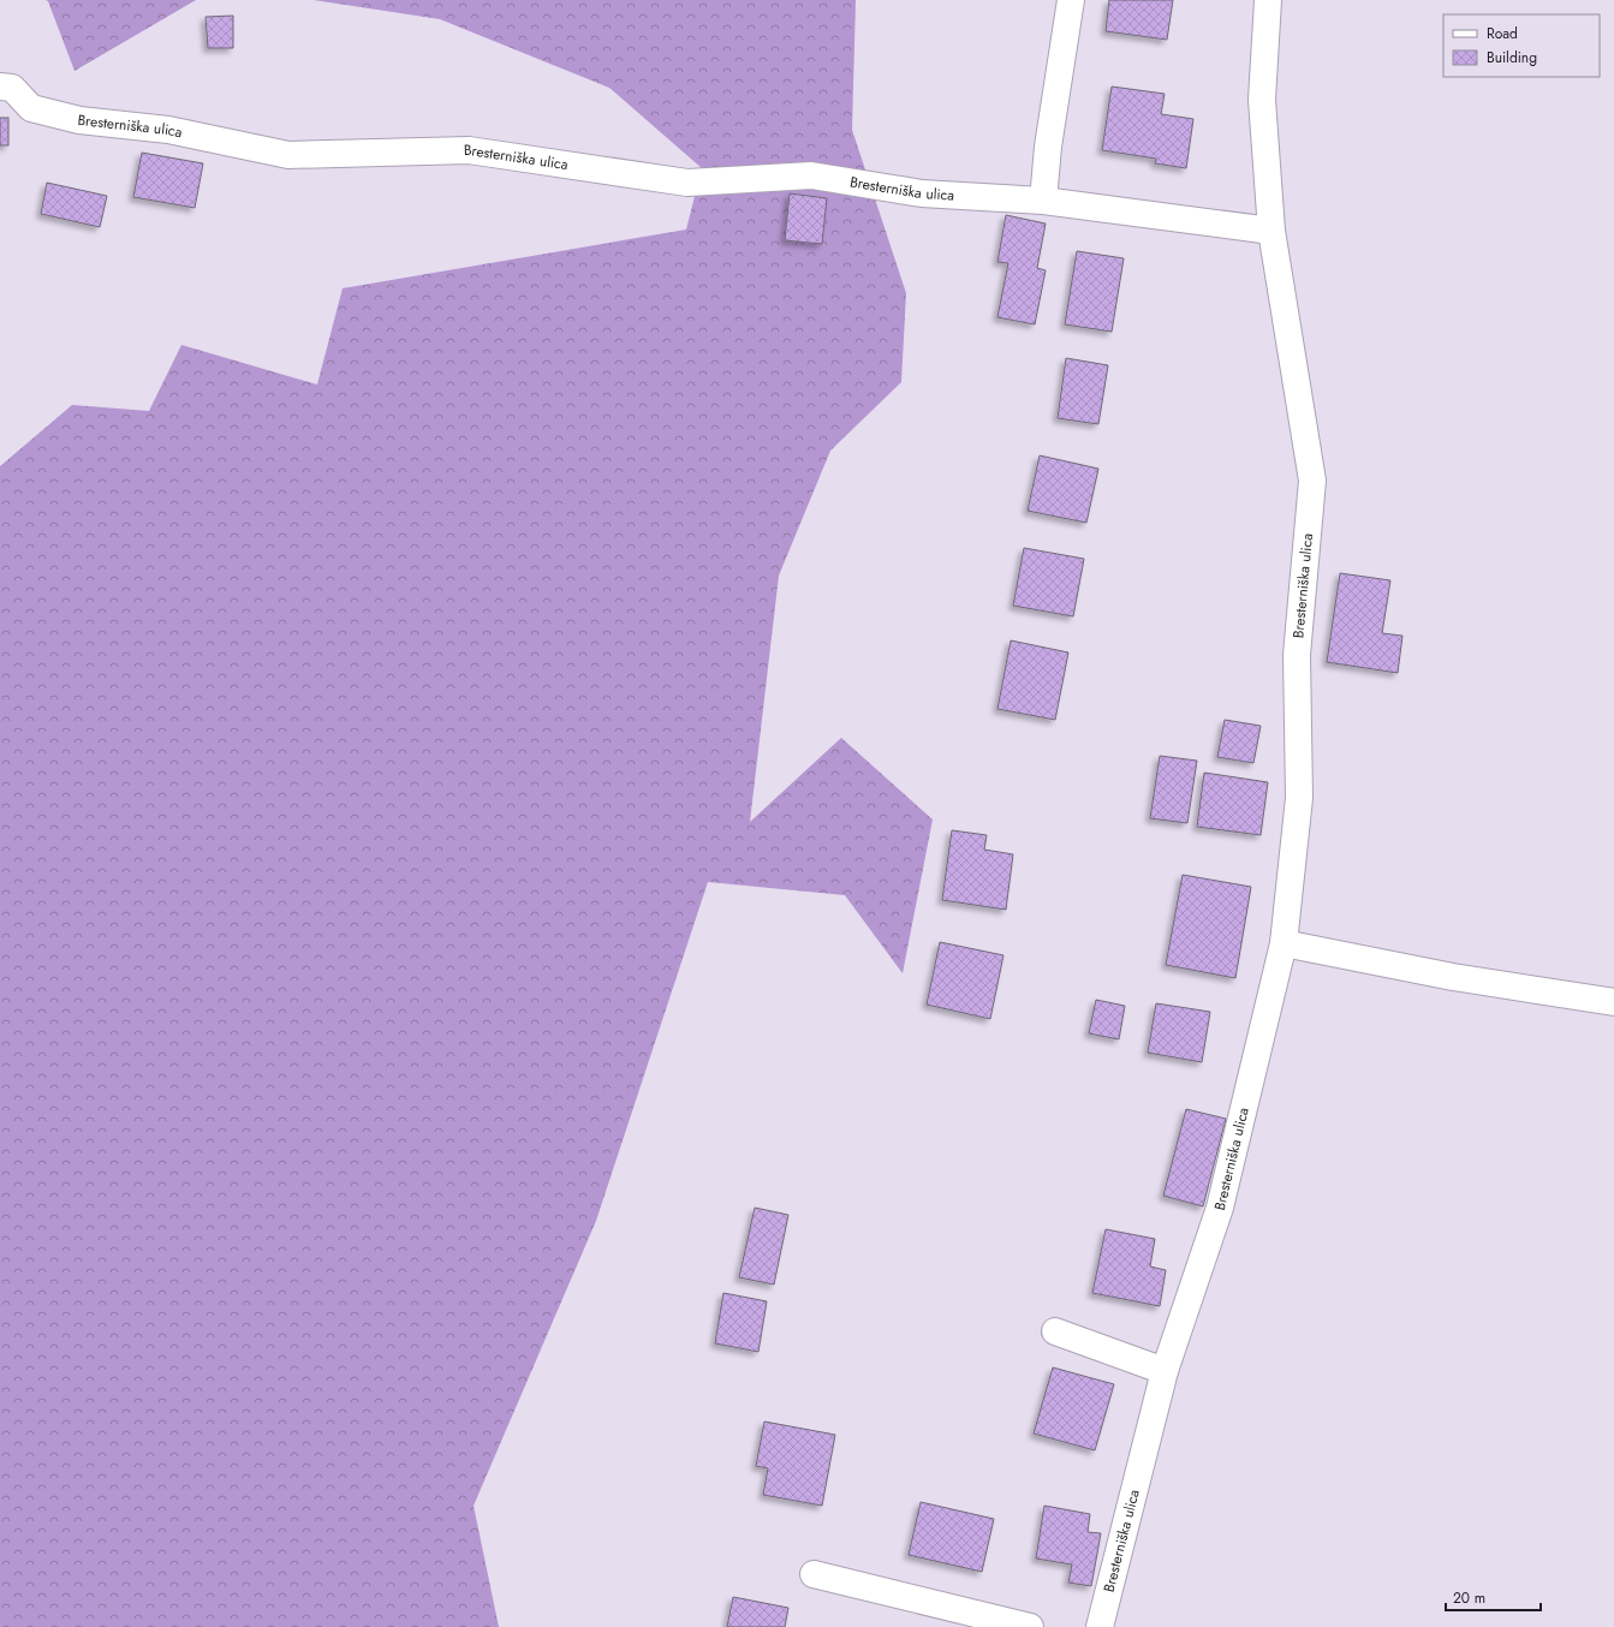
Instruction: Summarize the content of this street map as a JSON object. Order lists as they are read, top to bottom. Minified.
{"streets":{"street":["Bresterniška ulica"]},"legend":["Road","Building"],"scale_bar":"20 m"}
